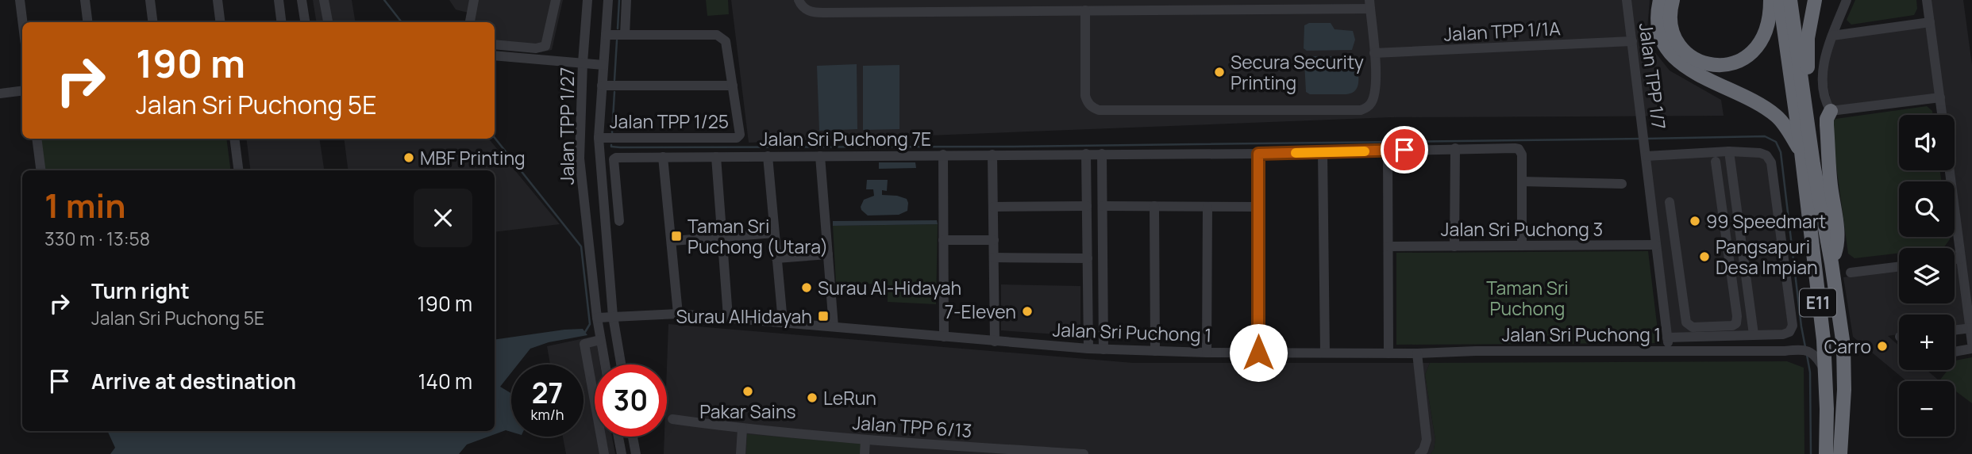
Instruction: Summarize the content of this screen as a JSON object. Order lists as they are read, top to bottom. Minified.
{"streets":{"highway":["E11"],"street":["Jalan TPP 1/1A","Jalan TPP 1/7","Jalan TPP 1/25","Jalan TPP 1/27","Jalan Sri Puchong 7E","Jalan Sri Puchong 3","Jalan Sri Puchong 1","Jalan TPP 6/13"]},"crossings":[["Jalan TPP 1/1A","Jalan TPP 1/7"],["Jalan TPP 1/7","Jalan Sri Puchong 3"],["Jalan TPP 1/7","Jalan Sri Puchong 1"],["Jalan TPP 1/25","Jalan TPP 1/27"],["Jalan TPP 1/27","Jalan Sri Puchong 1"]],"parks":["Taman Sri Puchong"],"places":{"other":["Secura Security Printing","MBF Printing","99 Speedmart","Pangsapuri Desa Impian","Surau Al-Hidayah","7-Eleven","Carro","Pakar Sains","LeRun"],"transit":["Taman Sri Puchong (Utara)","Surau AlHidayah"]},"page":{"turn":["190 m","Jalan Sri Puchong 5E"],"map_buttons":["+","−"],"heading":["1 min","330 m · 13:58"],"list":[{"name":"Turn right","note":"Jalan Sri Puchong 5E","value":"190 m"},{"name":"Arrive at destination","value":"140 m"}],"speed":"27 km/h","limit":"30"}}
